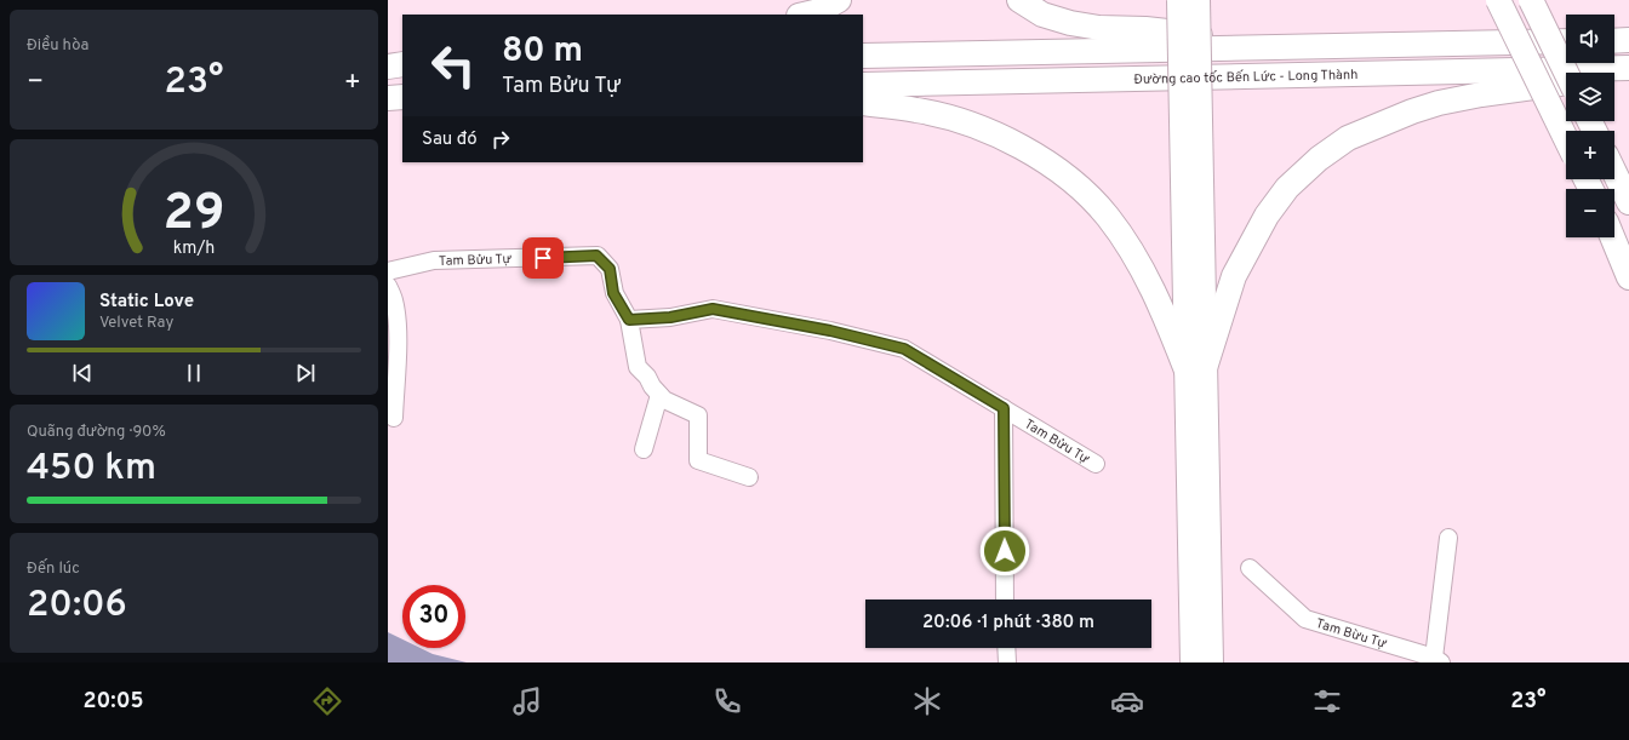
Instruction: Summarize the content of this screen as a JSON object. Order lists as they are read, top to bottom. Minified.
{"streets":{"highway":["Đường cao tốc Bến Lức - Long Thành"],"street":["Tam Bửu Tự","Tam Bừu Tự"]},"page":{"tile":["Điều hòa",["Quãng đường · 90%","450 km"],["Đến lúc","20:06"]],"map_buttons":["+","−"],"turn":["80 m","Tam Bửu Tự"],"heat":["−","23°","+"],"then":"Sau đó","song":["Static Love","Velvet Ray"],"limit":"30","trip":"20:06 · 1 phút · 380 m","tabs":["20:05","23°"],"gauge":["29","km/h"]}}
